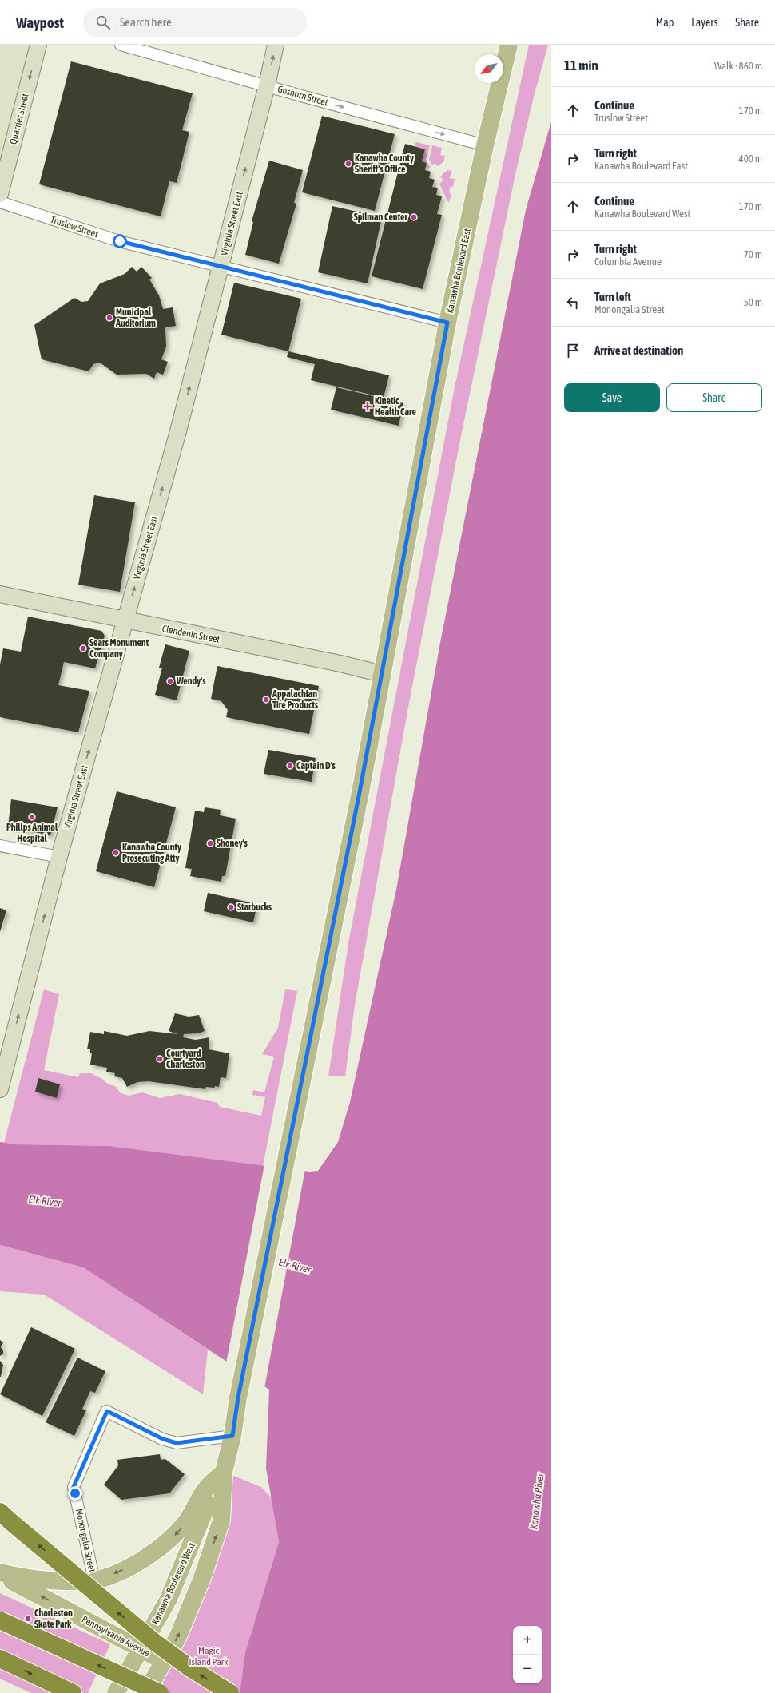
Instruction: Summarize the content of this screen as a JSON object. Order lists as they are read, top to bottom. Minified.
{"streets":{"main road":["Quarrier Street","Virginia Street East","Kanawha Boulevard East","Clendenin Street","Kanawha Boulevard West","Pennsylvania Avenue"],"street":["Goshorn Street","Truslow Street","Monongalia Street"]},"crossings":[["Goshorn Street","Virginia Street East"],["Goshorn Street","Kanawha Boulevard East"],["Virginia Street East","Truslow Street"],["Virginia Street East","Clendenin Street"],["Truslow Street","Kanawha Boulevard East"],["Kanawha Boulevard East","Clendenin Street"],["Kanawha Boulevard East","Kanawha Boulevard West"],["Monongalia Street","Kanawha Boulevard West"],["Kanawha Boulevard West","Pennsylvania Avenue"]],"one_way":["Goshorn Street","Quarrier Street","Virginia Street East"],"water":["Elk River","Kanawha River"],"parks":["Magic Island Park"],"places":{"other":["Kanawha County Sheriff's Office","Spilman Center","Municipal Auditorium","Sears Monument Company","Wendy's","Appalachian Tire Products","Captain D's","Phillps Animal Hospital","Shoney's","Kanawha County Prosecuting Atty","Starbucks","Courtyard Charleston","Charleston Skate Park"],"health":["Kinetic Health Care"]},"north":"bottom left","page":{"header":"Waypost","search":"Search here","nav":["Map","Layers","Share"],"heading":["11 min","Walk · 860 m"],"list":[["Continue","Truslow Street","170 m"],["Turn right","Kanawha Boulevard East","400 m"],["Continue","Kanawha Boulevard West","170 m"],["Turn right","Columbia Avenue","70 m"],["Turn left","Monongalia Street","50 m"],"Arrive at destination"],"buttons":["Save","Share"],"map_buttons":["+","−"]}}
